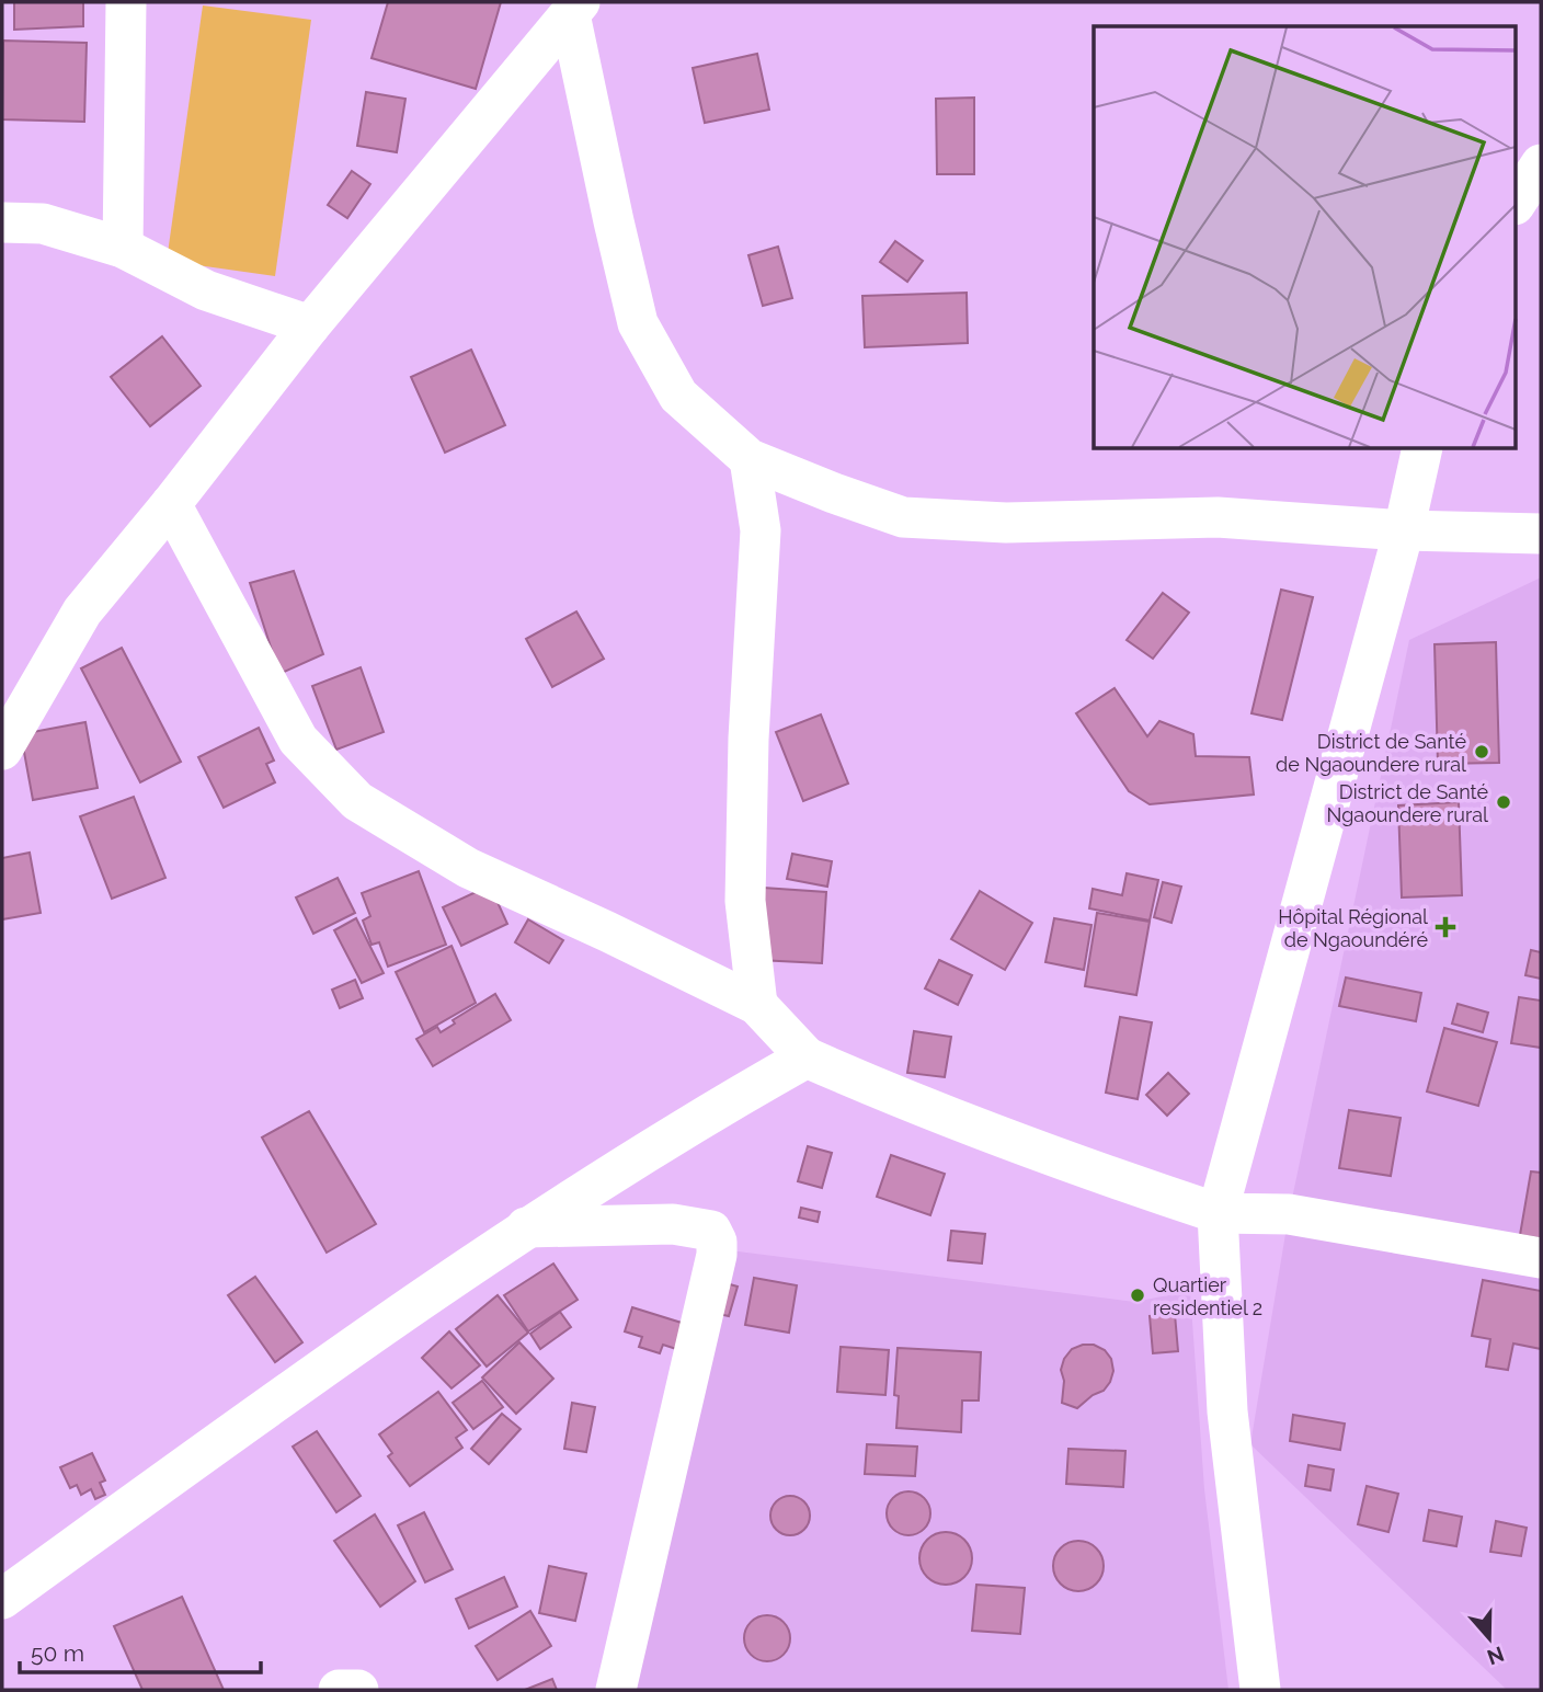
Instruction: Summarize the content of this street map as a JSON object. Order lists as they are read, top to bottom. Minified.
{"places":{"other":["District de Santé de Ngaoundere rural","District de Santé Ngaoundere rural","Quartier residentiel 2"],"health":["Hôpital Régional de Ngaoundéré"]},"scale_bar":"50 m","north":"bottom"}
